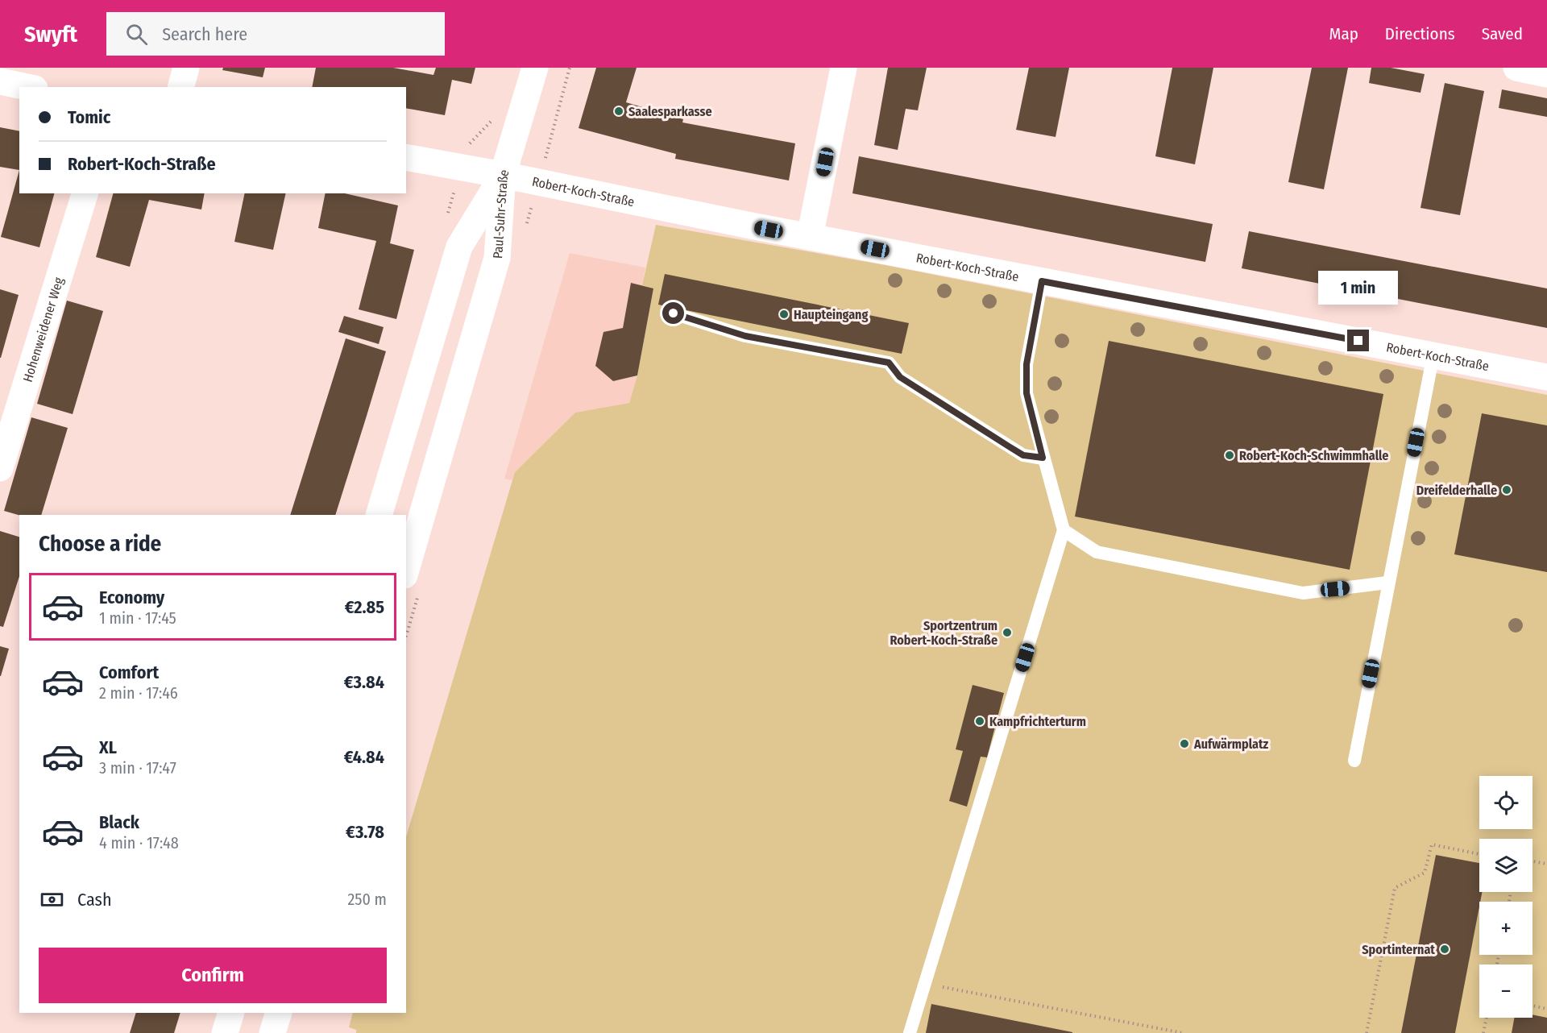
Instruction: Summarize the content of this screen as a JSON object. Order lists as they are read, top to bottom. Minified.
{"streets":{"street":["Robert-Koch-Straße","Paul-Suhr-Straße","Hohenweidener Weg"]},"crossings":[["Robert-Koch-Straße","Paul-Suhr-Straße"]],"places":["Saalesparkasse","Haupteingang","Robert-Koch-Schwimmhalle","Dreifelderhalle","Sportzentrum Robert-Koch-Straße","Kampfrichterturm","Aufwärmplatz","Sportinternat"],"page":{"header":"Swyft","search":"Search here","nav":["Map","Directions","Saved"],"banner":["Tomic","Robert-Koch-Straße"],"bubble":"1 min","heading":"Choose a ride","list":[{"name":"Economy","note":"1 min · 17:45","value":"€2.85"},{"name":"Comfort","note":"2 min · 17:46","value":"€3.84"},{"name":"XL","note":"3 min · 17:47","value":"€4.84"},{"name":"Black","note":"4 min · 17:48","value":"€3.78"}],"map_buttons":["+","−"],"pay":["Cash","250 m"],"buttons":"Confirm"}}
